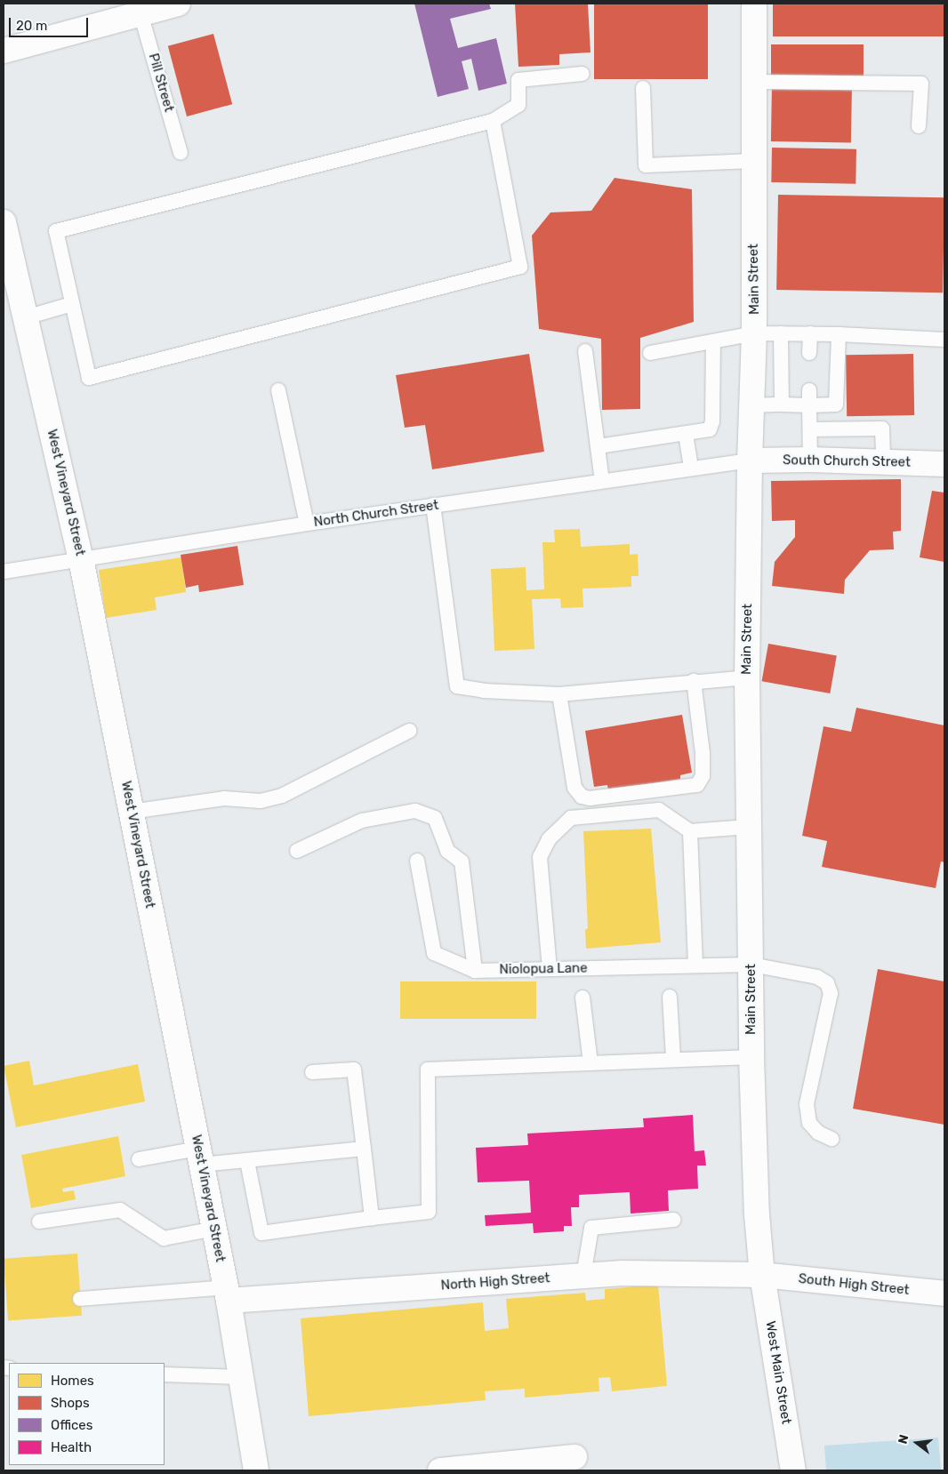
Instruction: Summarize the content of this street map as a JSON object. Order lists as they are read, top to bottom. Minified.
{"streets":{"street":["Main Street","South Church Street","West Vineyard Street","North High Street","South High Street","West Main Street"],"lane":["Pill Street","North Church Street","Niolopua Lane"]},"crossings":[["Main Street","South Church Street"],["Main Street","North Church Street"],["Main Street","Niolopua Lane"],["Main Street","North High Street"],["Main Street","South High Street"],["Main Street","West Main Street"],["South Church Street","North Church Street"],["West Vineyard Street","North Church Street"],["West Vineyard Street","North High Street"],["North High Street","South High Street"],["North High Street","West Main Street"],["South High Street","West Main Street"]],"legend":["Homes","Shops","Offices","Health"],"scale_bar":"20 m","north":"left"}
